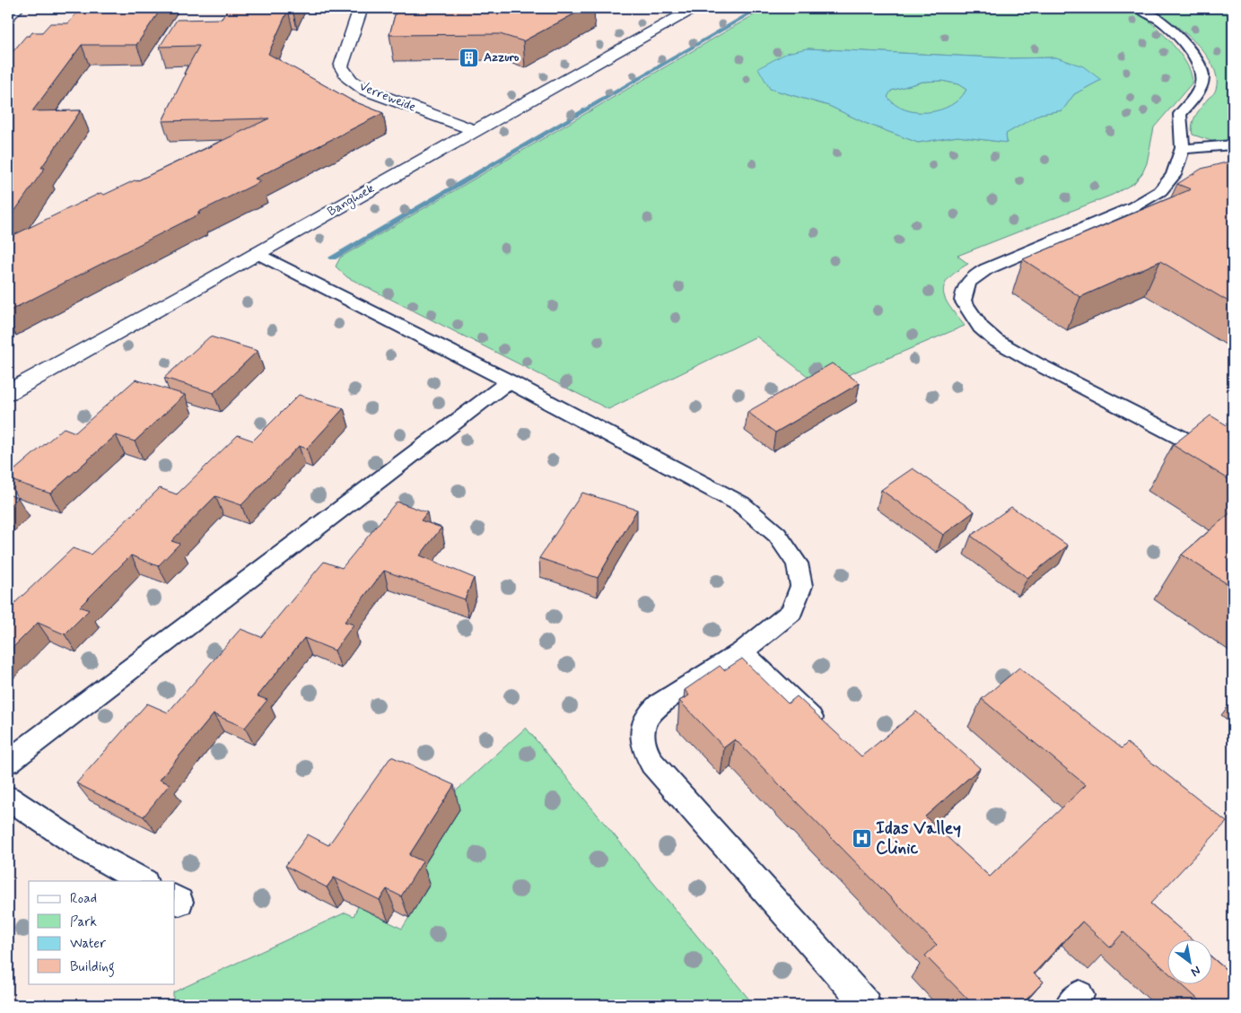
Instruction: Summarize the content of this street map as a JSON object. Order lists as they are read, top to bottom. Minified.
{"streets":{"street":["Verreweide","Banghoek"]},"crossings":[["Verreweide","Banghoek"]],"places":{"building":["Azzuro"],"hospital":["Idas Valley Clinic"]},"legend":["Road","Park","Water","Building"],"north":"bottom right"}
